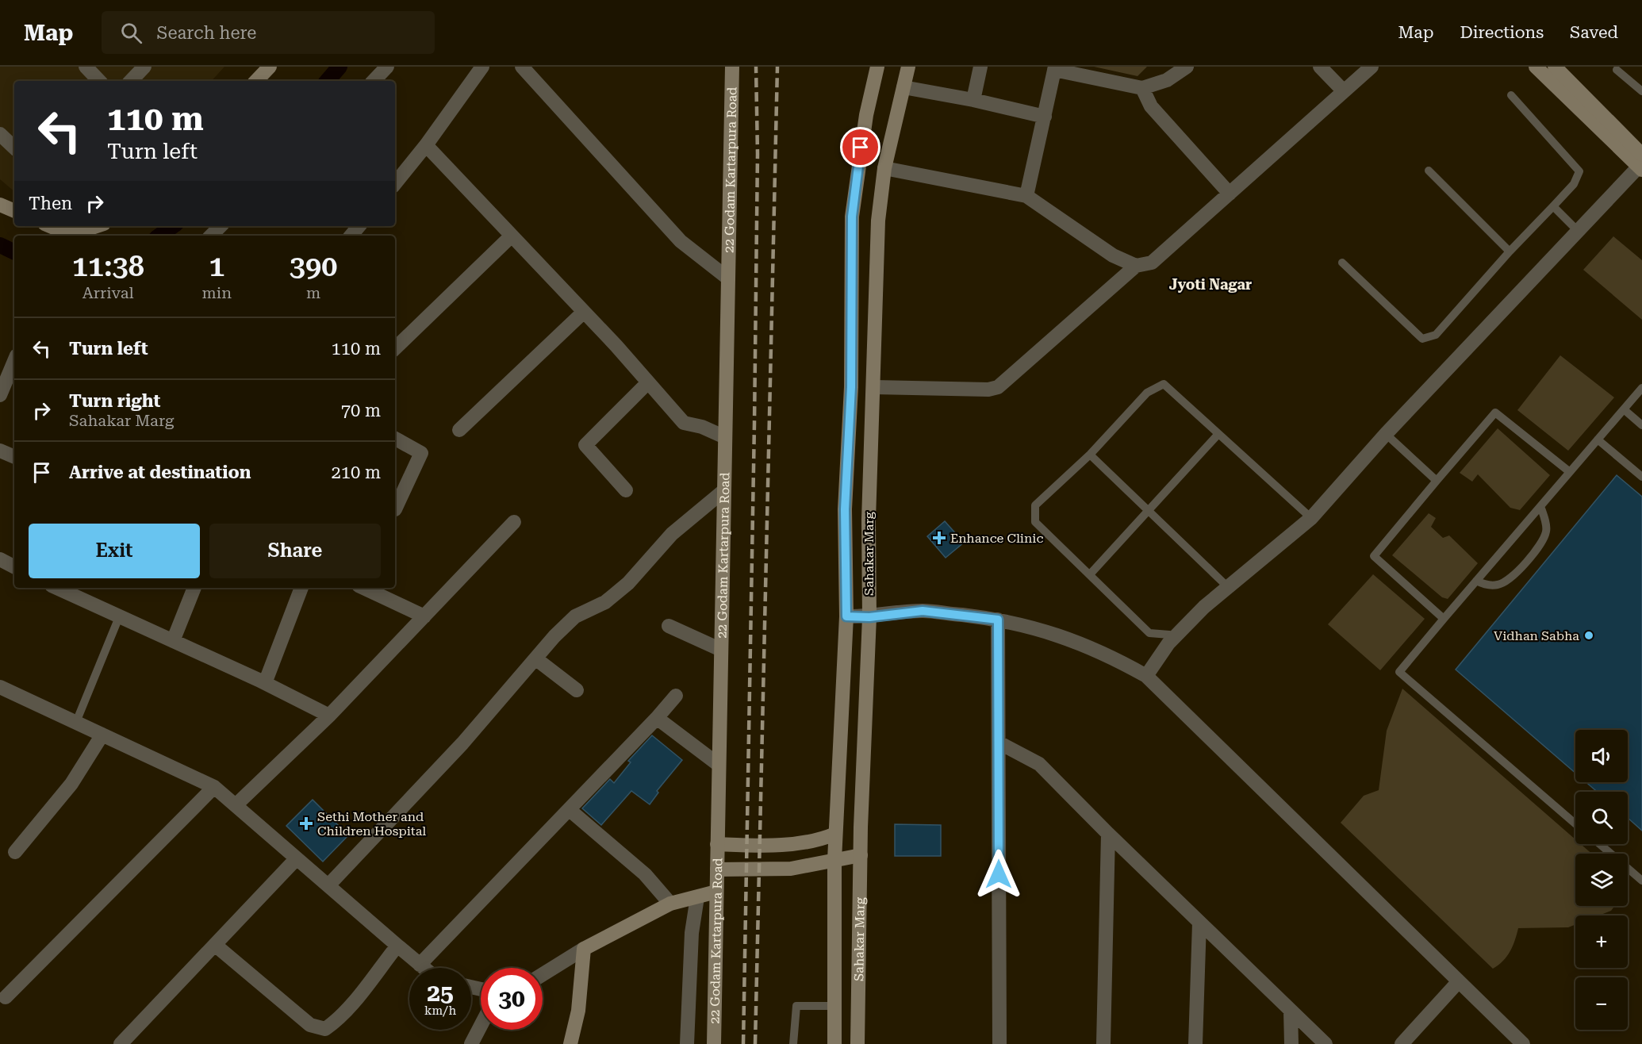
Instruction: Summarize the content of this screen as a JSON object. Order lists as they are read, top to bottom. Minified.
{"streets":{"street":["22 Godam Kartarpura Road","Sahakar Marg"]},"districts":["Jyoti Nagar"],"places":{"health":["Enhance Clinic","Sethi Mother and Children Hospital"],"other":["Vidhan Sabha"]},"page":{"header":"Map","search":"Search here","nav":["Map","Directions","Saved"],"turn":["110 m","Turn left"],"then":"Then","eta":["11:38","Arrival","1","min","390","m"],"list":[{"name":"Turn left","value":"110 m"},{"name":"Turn right","note":"Sahakar Marg","value":"70 m"},{"name":"Arrive at destination","value":"210 m"}],"buttons":["Exit","Share"],"map_buttons":["+","−"],"speed":"25 km/h","limit":"30"}}
